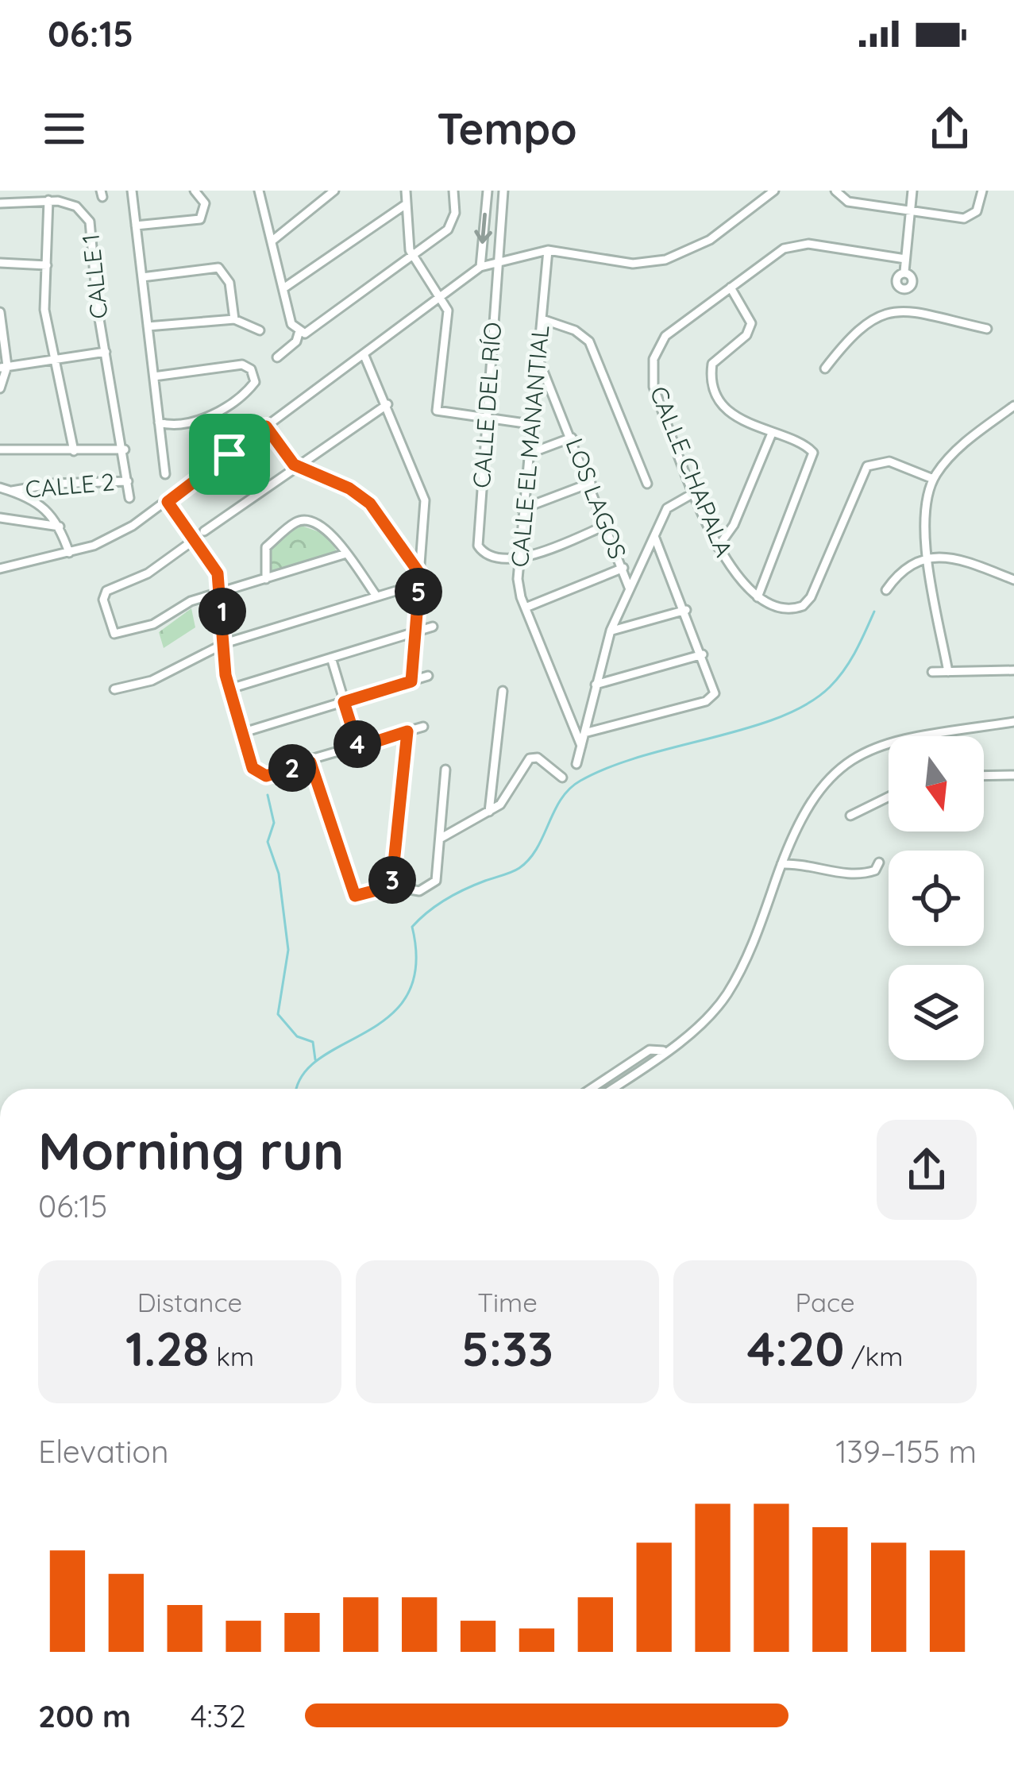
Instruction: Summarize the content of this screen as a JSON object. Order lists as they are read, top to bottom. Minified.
{"streets":{"street":["CALLE 1","CALLE DEL RÍO","CALLE EL MANANTIAL","CALLE CHAPALA","CALLE 2","LOS LAGOS"]},"crossings":[["CALLE 1","CALLE 2"],["CALLE DEL RÍO","CALLE EL MANANTIAL"],["CALLE EL MANANTIAL","LOS LAGOS"]],"north":"bottom","page":{"status":"06:15","header":"Tempo","pins":["5","1","4","2","3"],"heading":["Morning run","06:15"],"stats":[["Distance","1.28 km"],["Time","5:33"],["Pace","4:20 /km"]],"chart":["Elevation","139–155 m"],"list":[{"name":"200 m","note":"4:32"}]}}
